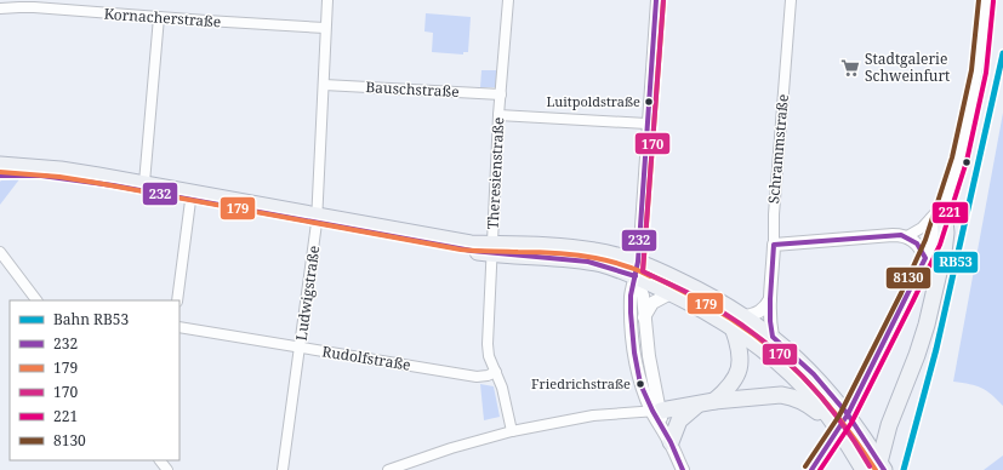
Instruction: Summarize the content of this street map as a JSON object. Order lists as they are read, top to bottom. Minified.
{"streets":{"street":["Kornacherstraße","Bauschstraße","Schrammstraße","Theresienstraße","Ludwigstraße","Rudolfstraße"]},"crossings":[["Kornacherstraße","Ludwigstraße"],["Bauschstraße","Theresienstraße"],["Bauschstraße","Ludwigstraße"],["Theresienstraße","Rudolfstraße"],["Ludwigstraße","Rudolfstraße"]],"places":{"supermarket":["Stadtgalerie Schweinfurt"],"other":["Luitpoldstraße","Friedrichstraße"]},"lines":["transit line 232","transit line 179","transit line 170","transit line 8130","transit line 221","rail line RB53"],"legend":["Bahn RB53","232","179","170","221","8130"]}
